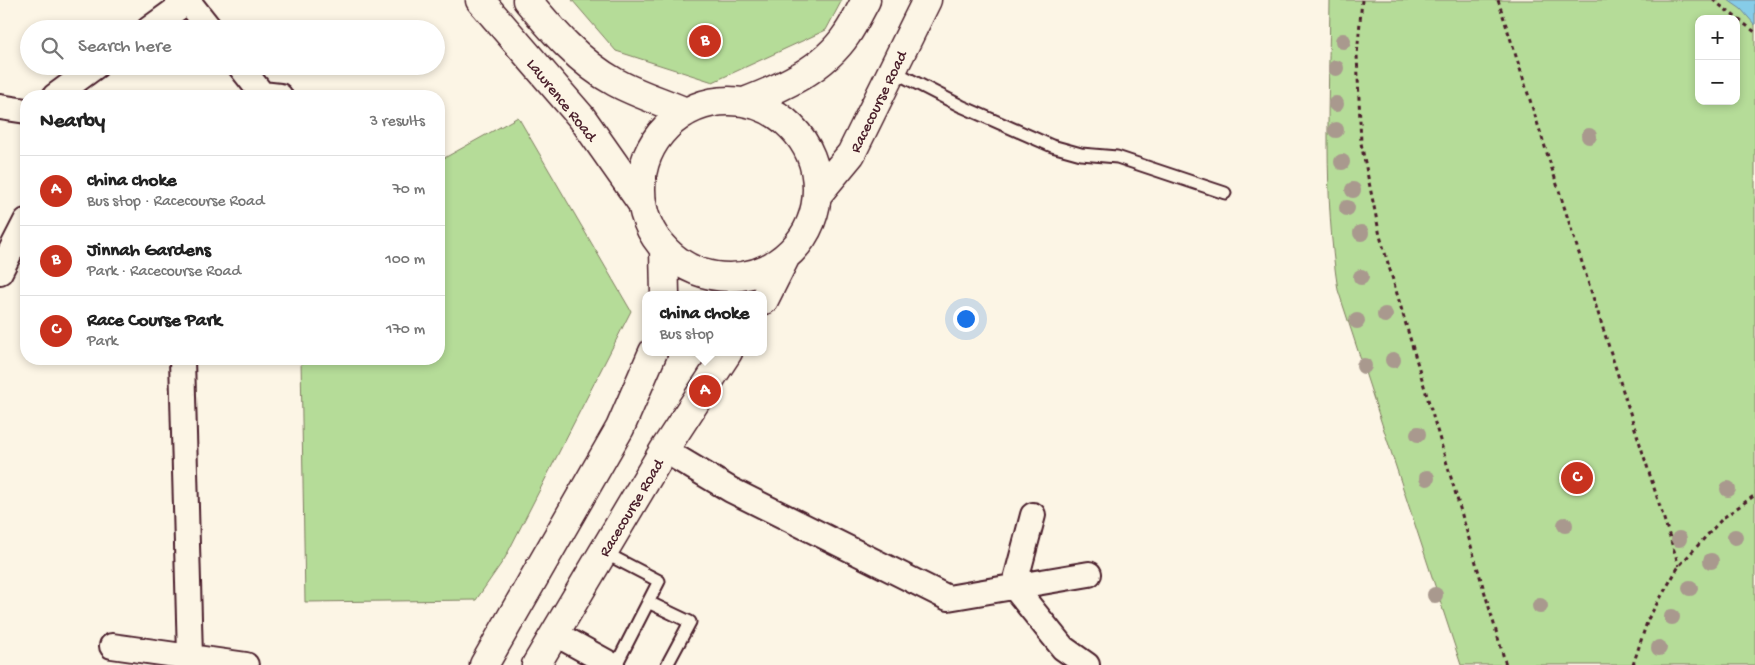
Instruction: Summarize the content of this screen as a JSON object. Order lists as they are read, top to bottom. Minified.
{"streets":{"main road":["Lawrence Road","Racecourse Road"]},"crossings":[["Lawrence Road","Racecourse Road"]],"page":{"map_buttons":["+","−"],"search":"Search here","pins":["B","A","C"],"heading":["Nearby","3 results"],"list":[{"mark":"A","name":"china choke","note":"Bus stop · Racecourse Road","value":"70 m"},{"mark":"B","name":"Jinnah Gardens","note":"Park · Racecourse Road","value":"100 m"},{"mark":"C","name":"Race Course Park","note":"Park","value":"170 m"}],"popup":["china choke","Bus stop"]}}
